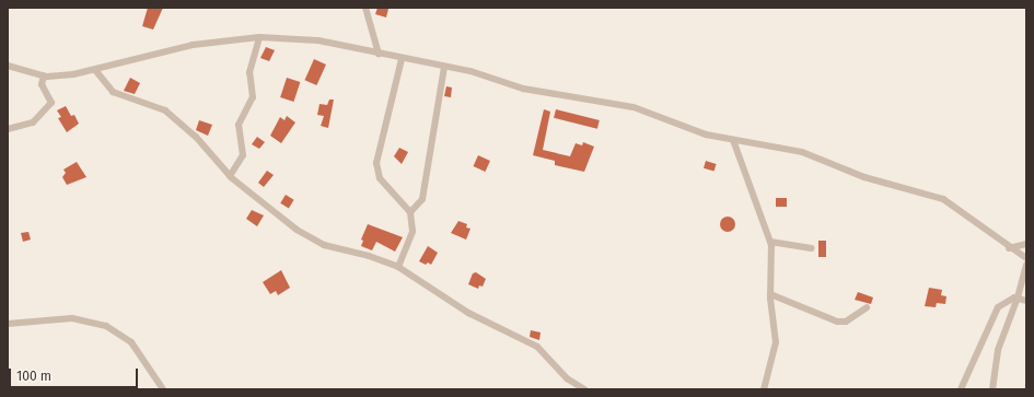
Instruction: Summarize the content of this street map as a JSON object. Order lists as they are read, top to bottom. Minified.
{"scale_bar":"100 m"}
